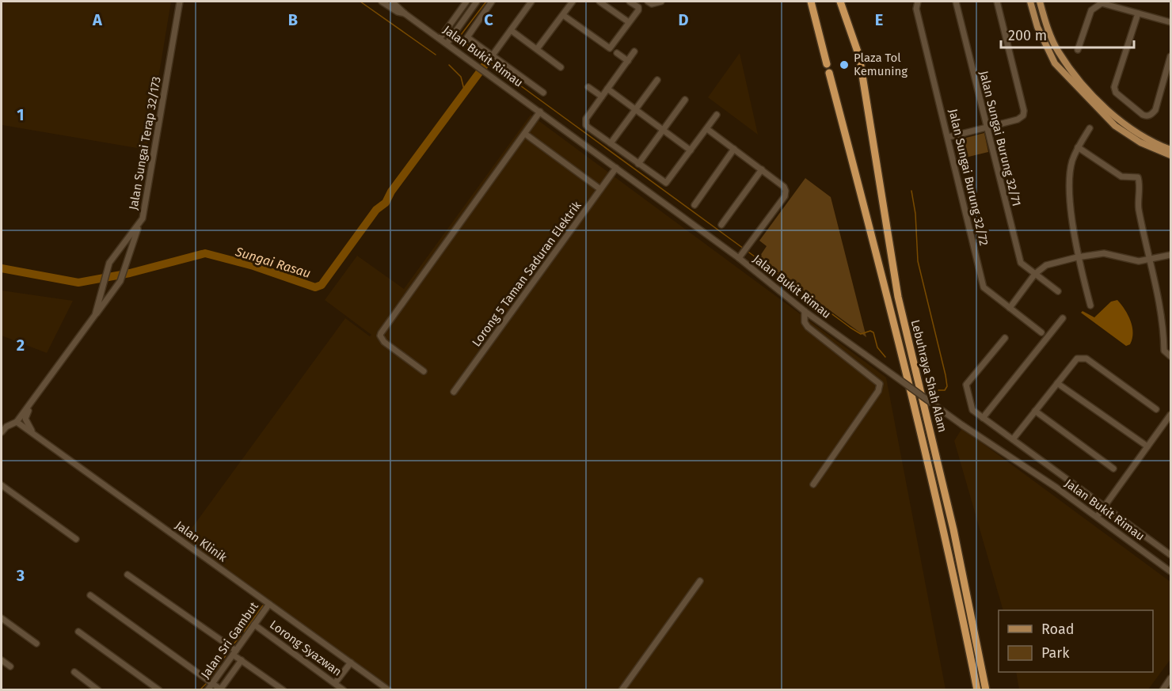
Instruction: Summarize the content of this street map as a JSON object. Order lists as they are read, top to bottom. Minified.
{"streets":{"highway":["Lebuhraya Shah Alam"],"street":["Jalan Bukit Rimau","Jalan Sungai Burung 32/71","Jalan Sungai Terap 32/173","Jalan Sungai Burung 32/72","Lorong 5 Taman Saduran Elektrik","Jalan Klinik","Jalan Sri Gambut","Lorong Syazwan"]},"crossings":[["Jalan Bukit Rimau","Lorong 5 Taman Saduran Elektrik"],["Jalan Sungai Terap 32/173","Jalan Klinik"],["Jalan Klinik","Jalan Sri Gambut"],["Jalan Sri Gambut","Lorong Syazwan"]],"water":["Sungai Rasau"],"places":["Plaza Tol Kemuning"],"legend":["Road","Park"],"scale_bar":"200 m","grid":{"columns":["A","B","C","D","E"],"rows":["1","2","3"]}}
